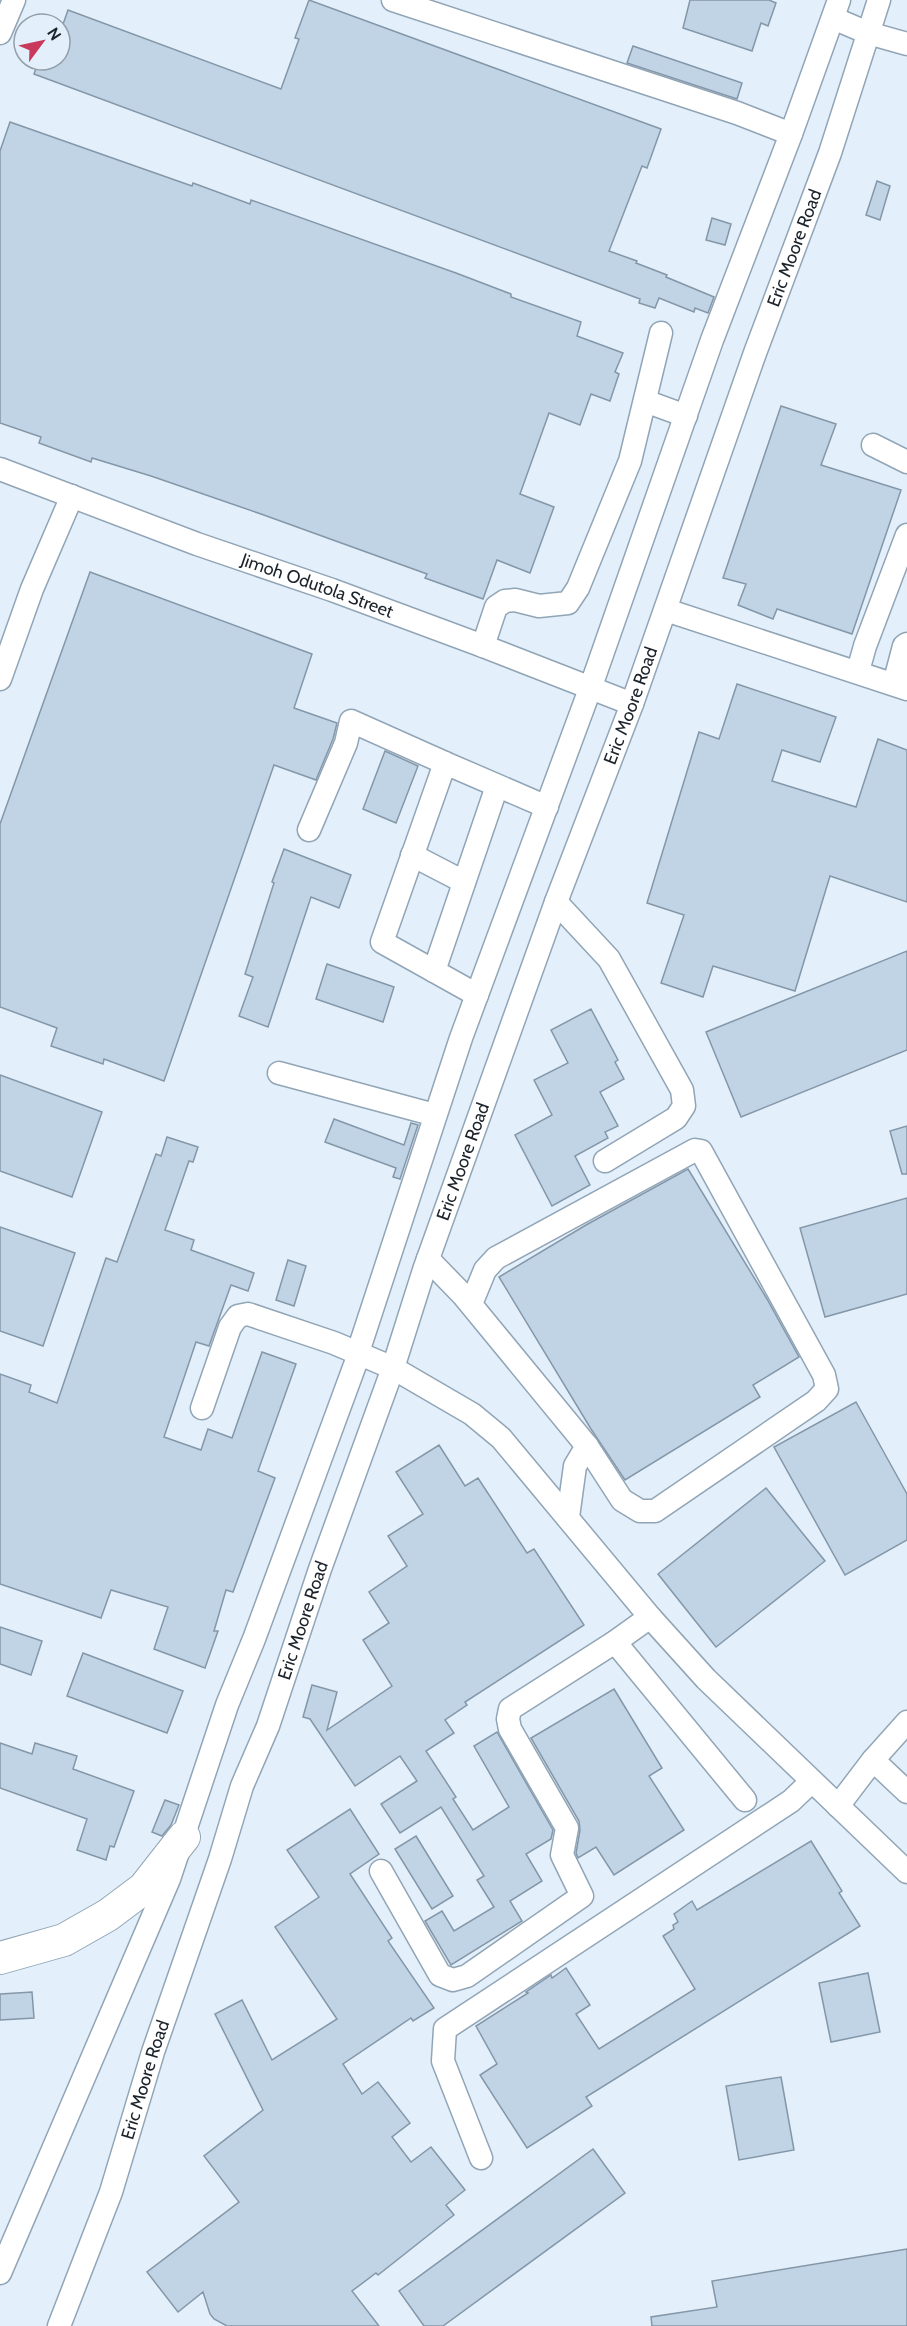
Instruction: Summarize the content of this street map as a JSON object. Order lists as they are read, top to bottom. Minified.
{"streets":{"street":["Eric Moore Road","Jimoh Odutola Street"]},"crossings":[["Eric Moore Road","Jimoh Odutola Street"]],"north":"top right"}
